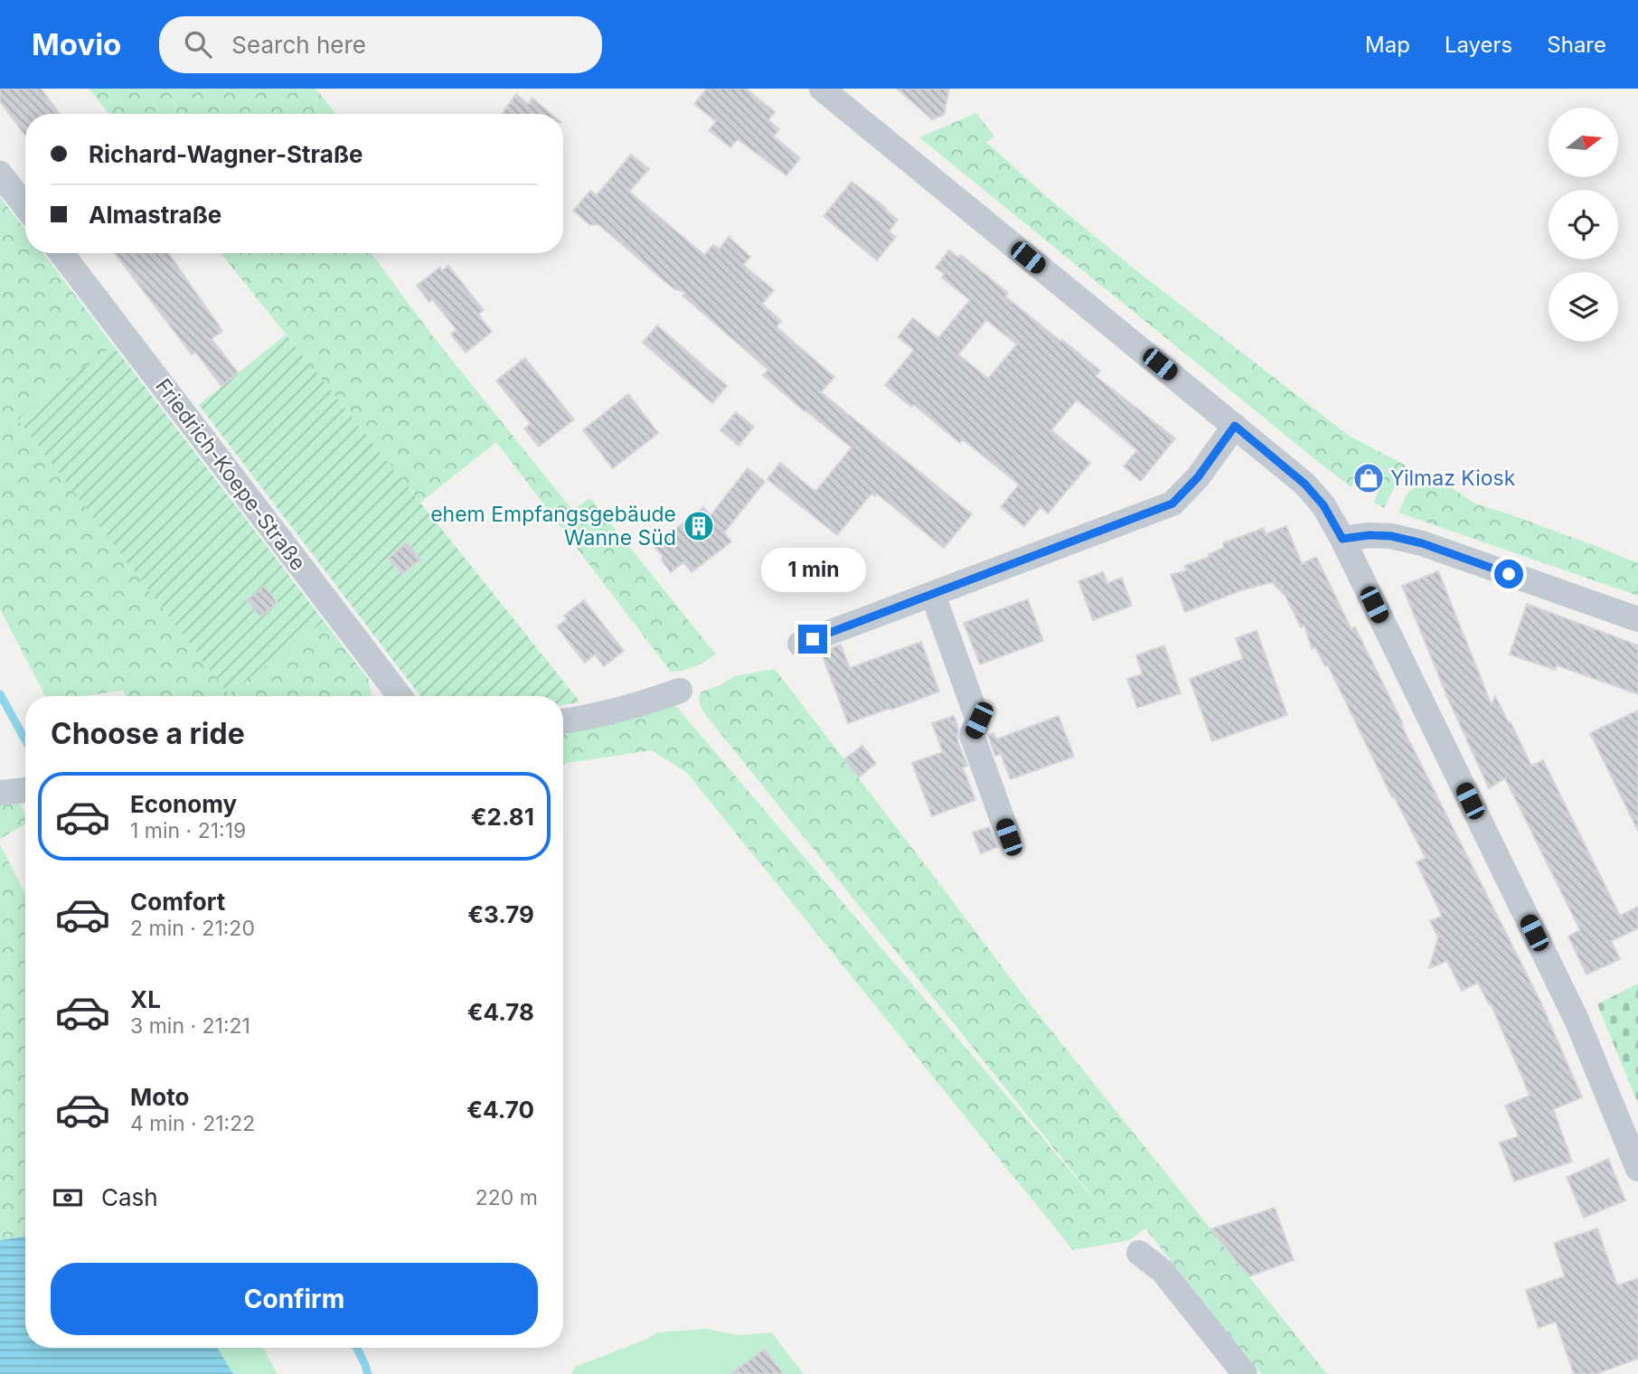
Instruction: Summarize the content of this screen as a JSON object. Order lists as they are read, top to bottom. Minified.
{"streets":{"street":["Friedrich-Koepe-Straße"]},"places":{"shop":["Yilmaz Kiosk"],"building":["ehem Empfangsgebäude Wanne Süd"]},"north":"right","page":{"header":"Movio","search":"Search here","nav":["Map","Layers","Share"],"banner":["Richard-Wagner-Straße","Almastraße"],"bubble":"1 min","heading":"Choose a ride","list":[{"name":"Economy","note":"1 min · 21:19","value":"€2.81"},{"name":"Comfort","note":"2 min · 21:20","value":"€3.79"},{"name":"XL","note":"3 min · 21:21","value":"€4.78"},{"name":"Moto","note":"4 min · 21:22","value":"€4.70"}],"pay":["Cash","220 m"],"buttons":"Confirm"}}
